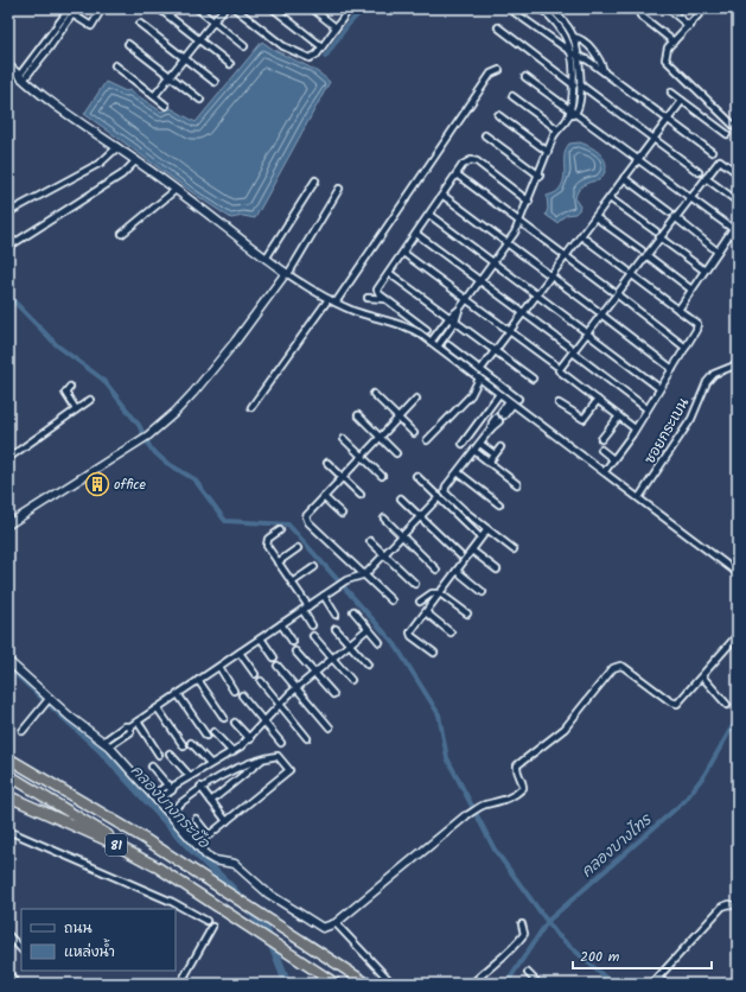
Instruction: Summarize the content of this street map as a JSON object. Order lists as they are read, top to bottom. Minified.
{"streets":{"highway":["81"],"street":["ซอยกระเบน"]},"water":["คลองบางกระบือ","คลองบางไทร"],"places":{"building":["office"]},"legend":["ถนน","แหล่งน้ำ"],"scale_bar":"200 m"}
